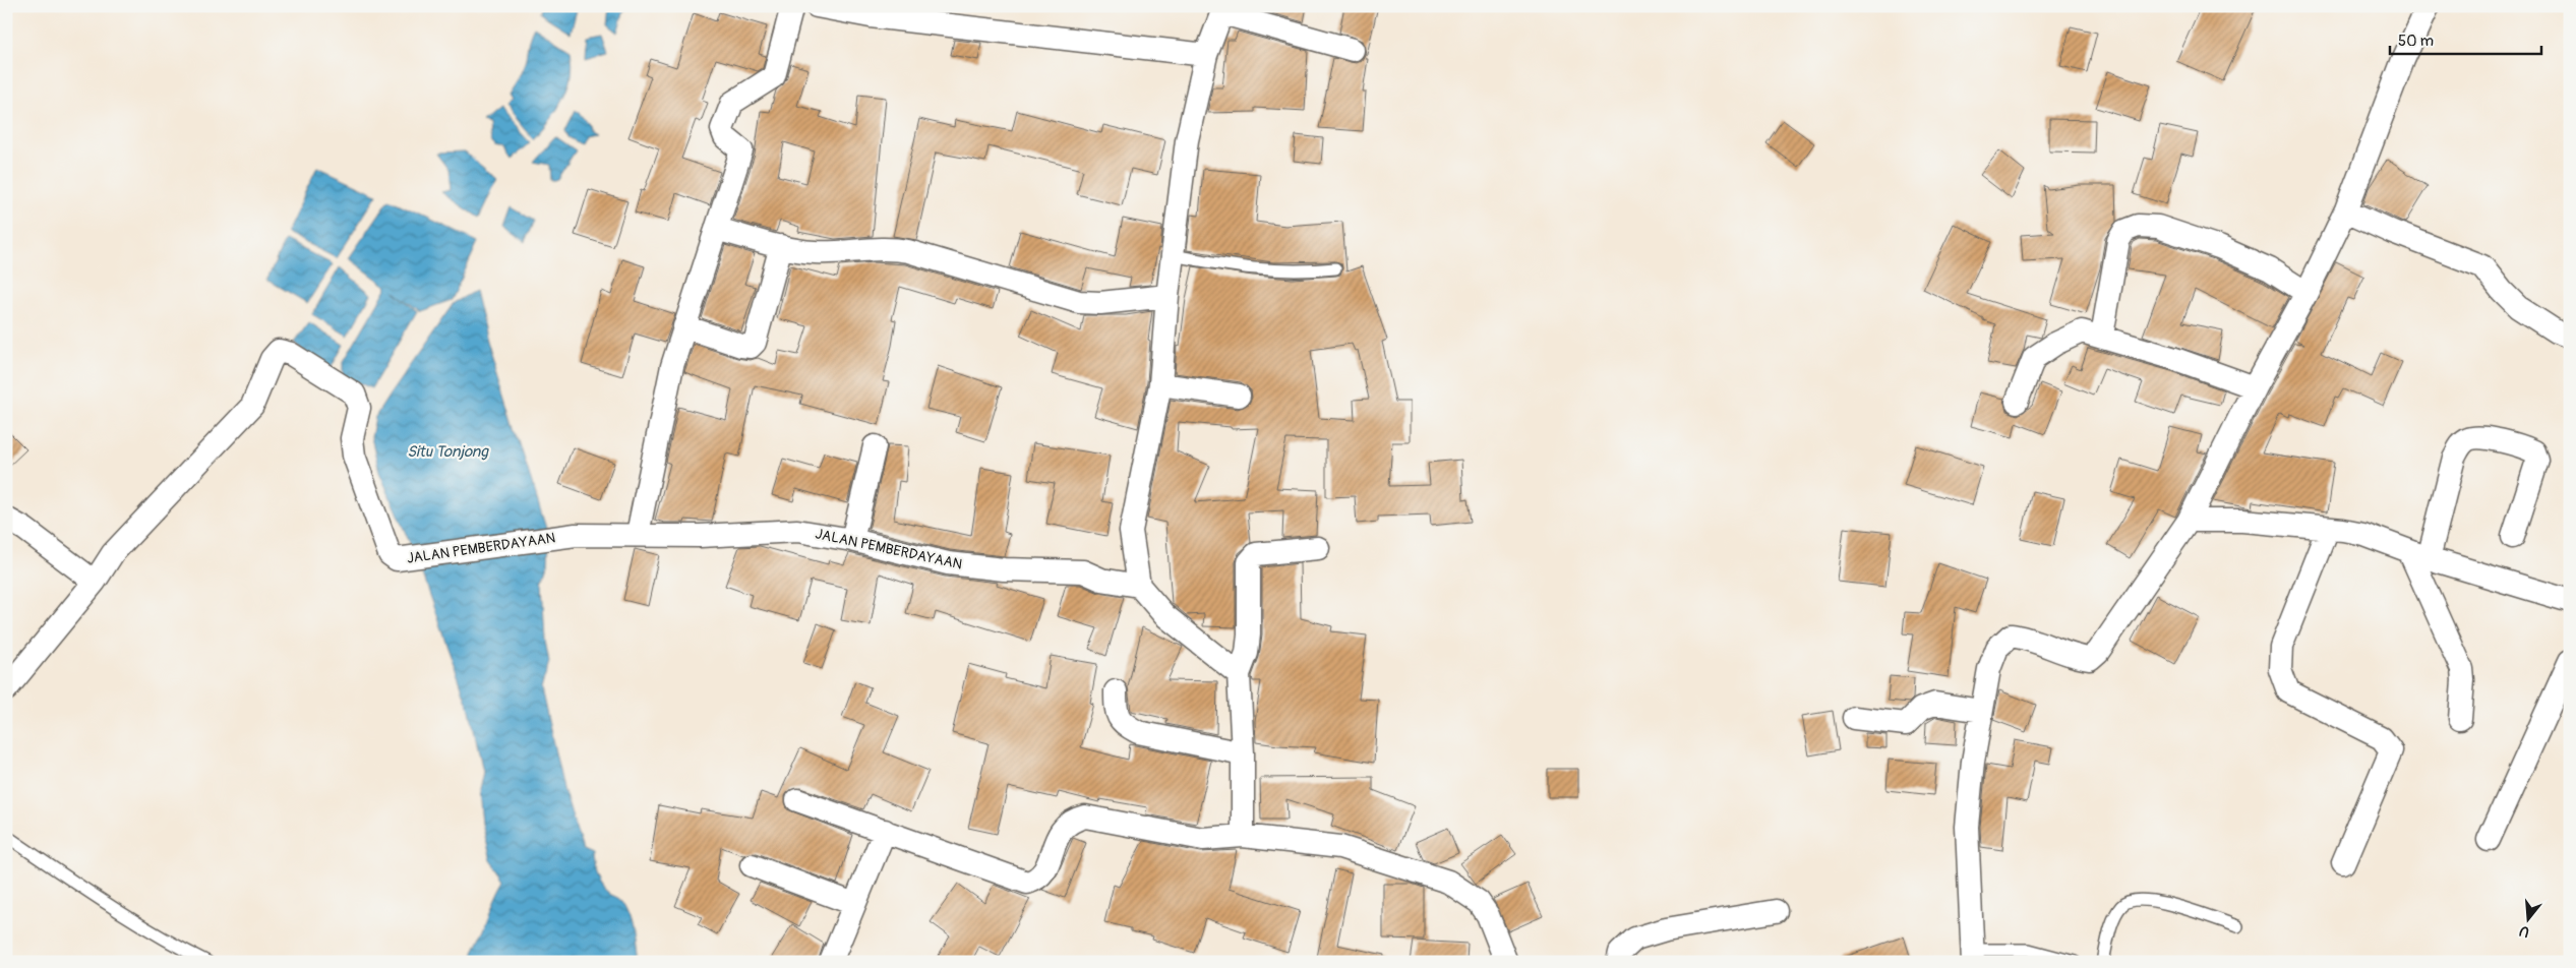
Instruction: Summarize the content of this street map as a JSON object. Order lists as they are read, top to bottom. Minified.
{"streets":{"street":["JALAN PEMBERDAYAAN"]},"water":["Situ Tonjong"],"scale_bar":"50 m","north":"bottom"}
